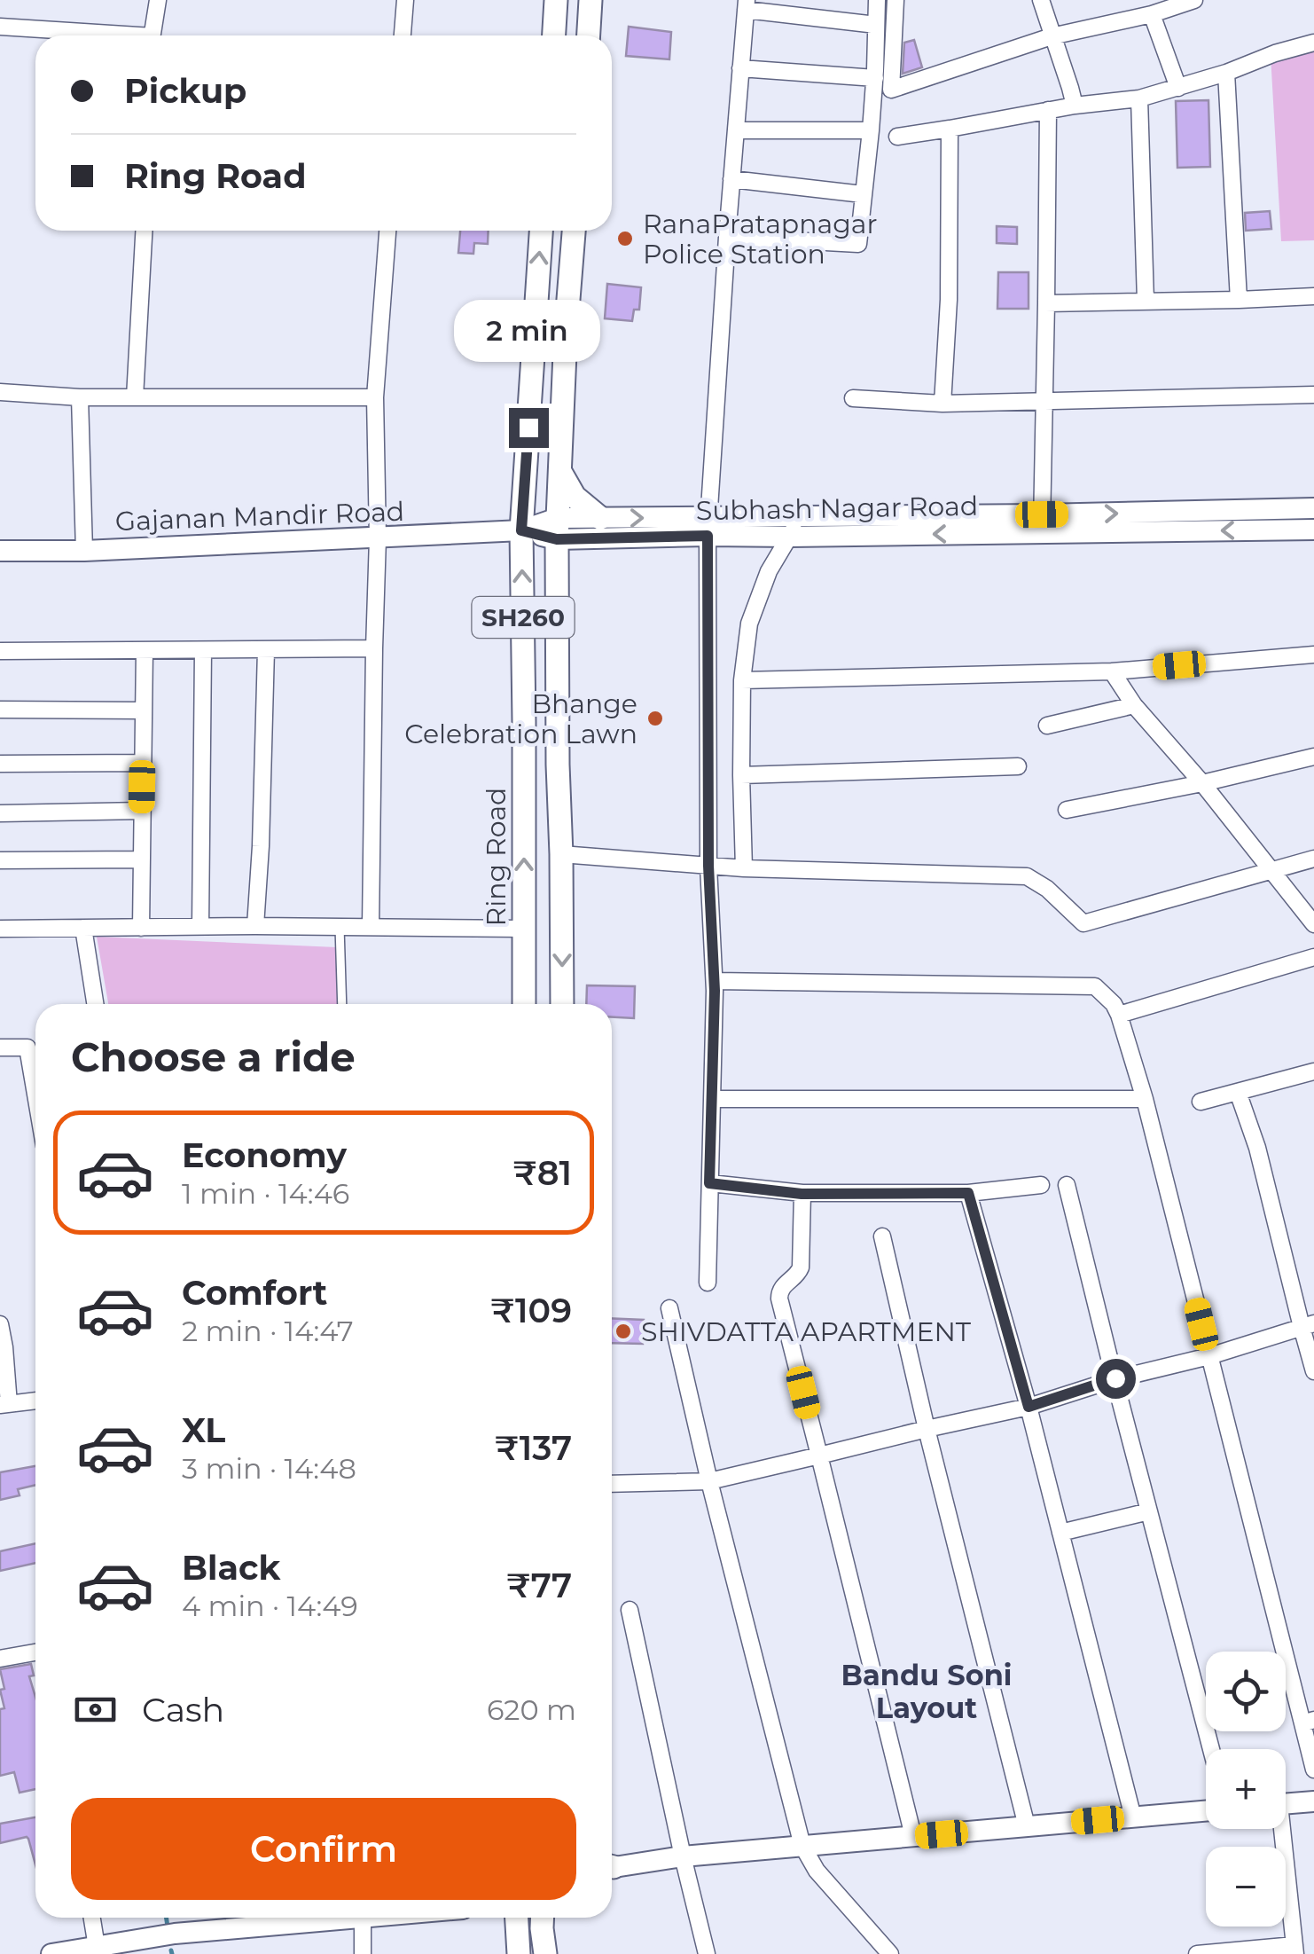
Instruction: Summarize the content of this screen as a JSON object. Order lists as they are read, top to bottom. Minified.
{"streets":{"main road":["SH260","Ring Road"],"street":["Subhash Nagar Road","Gajanan Mandir Road"]},"crossings":[["Subhash Nagar Road","Gajanan Mandir Road"],["Subhash Nagar Road","SH260"],["Gajanan Mandir Road","SH260"],["Gajanan Mandir Road","Ring Road"]],"districts":["Bandu Soni Layout"],"places":["RanaPratapnagar Police Station","Bhange Celebration Lawn","SHIVDATTA APARTMENT"],"page":{"banner":["Pickup","Ring Road"],"bubble":"2 min","heading":"Choose a ride","list":[{"name":"Economy","note":"1 min · 14:46","value":"₹81"},{"name":"Comfort","note":"2 min · 14:47","value":"₹109"},{"name":"XL","note":"3 min · 14:48","value":"₹137"},{"name":"Black","note":"4 min · 14:49","value":"₹77"}],"map_buttons":["+","−"],"pay":["Cash","620 m"],"buttons":"Confirm"}}
